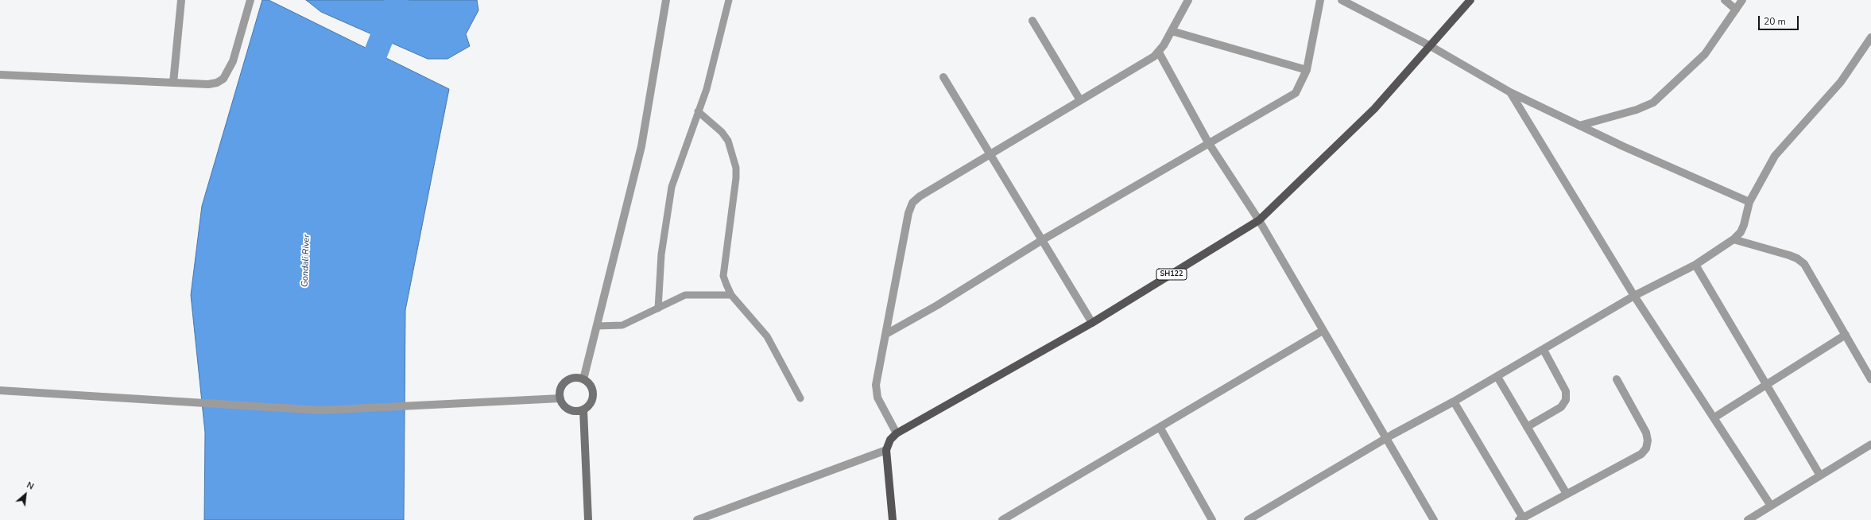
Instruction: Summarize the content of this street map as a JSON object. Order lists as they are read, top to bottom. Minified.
{"streets":{"main road":["SH122"]},"water":["Gondali River"],"scale_bar":"20 m","north":"top right"}
